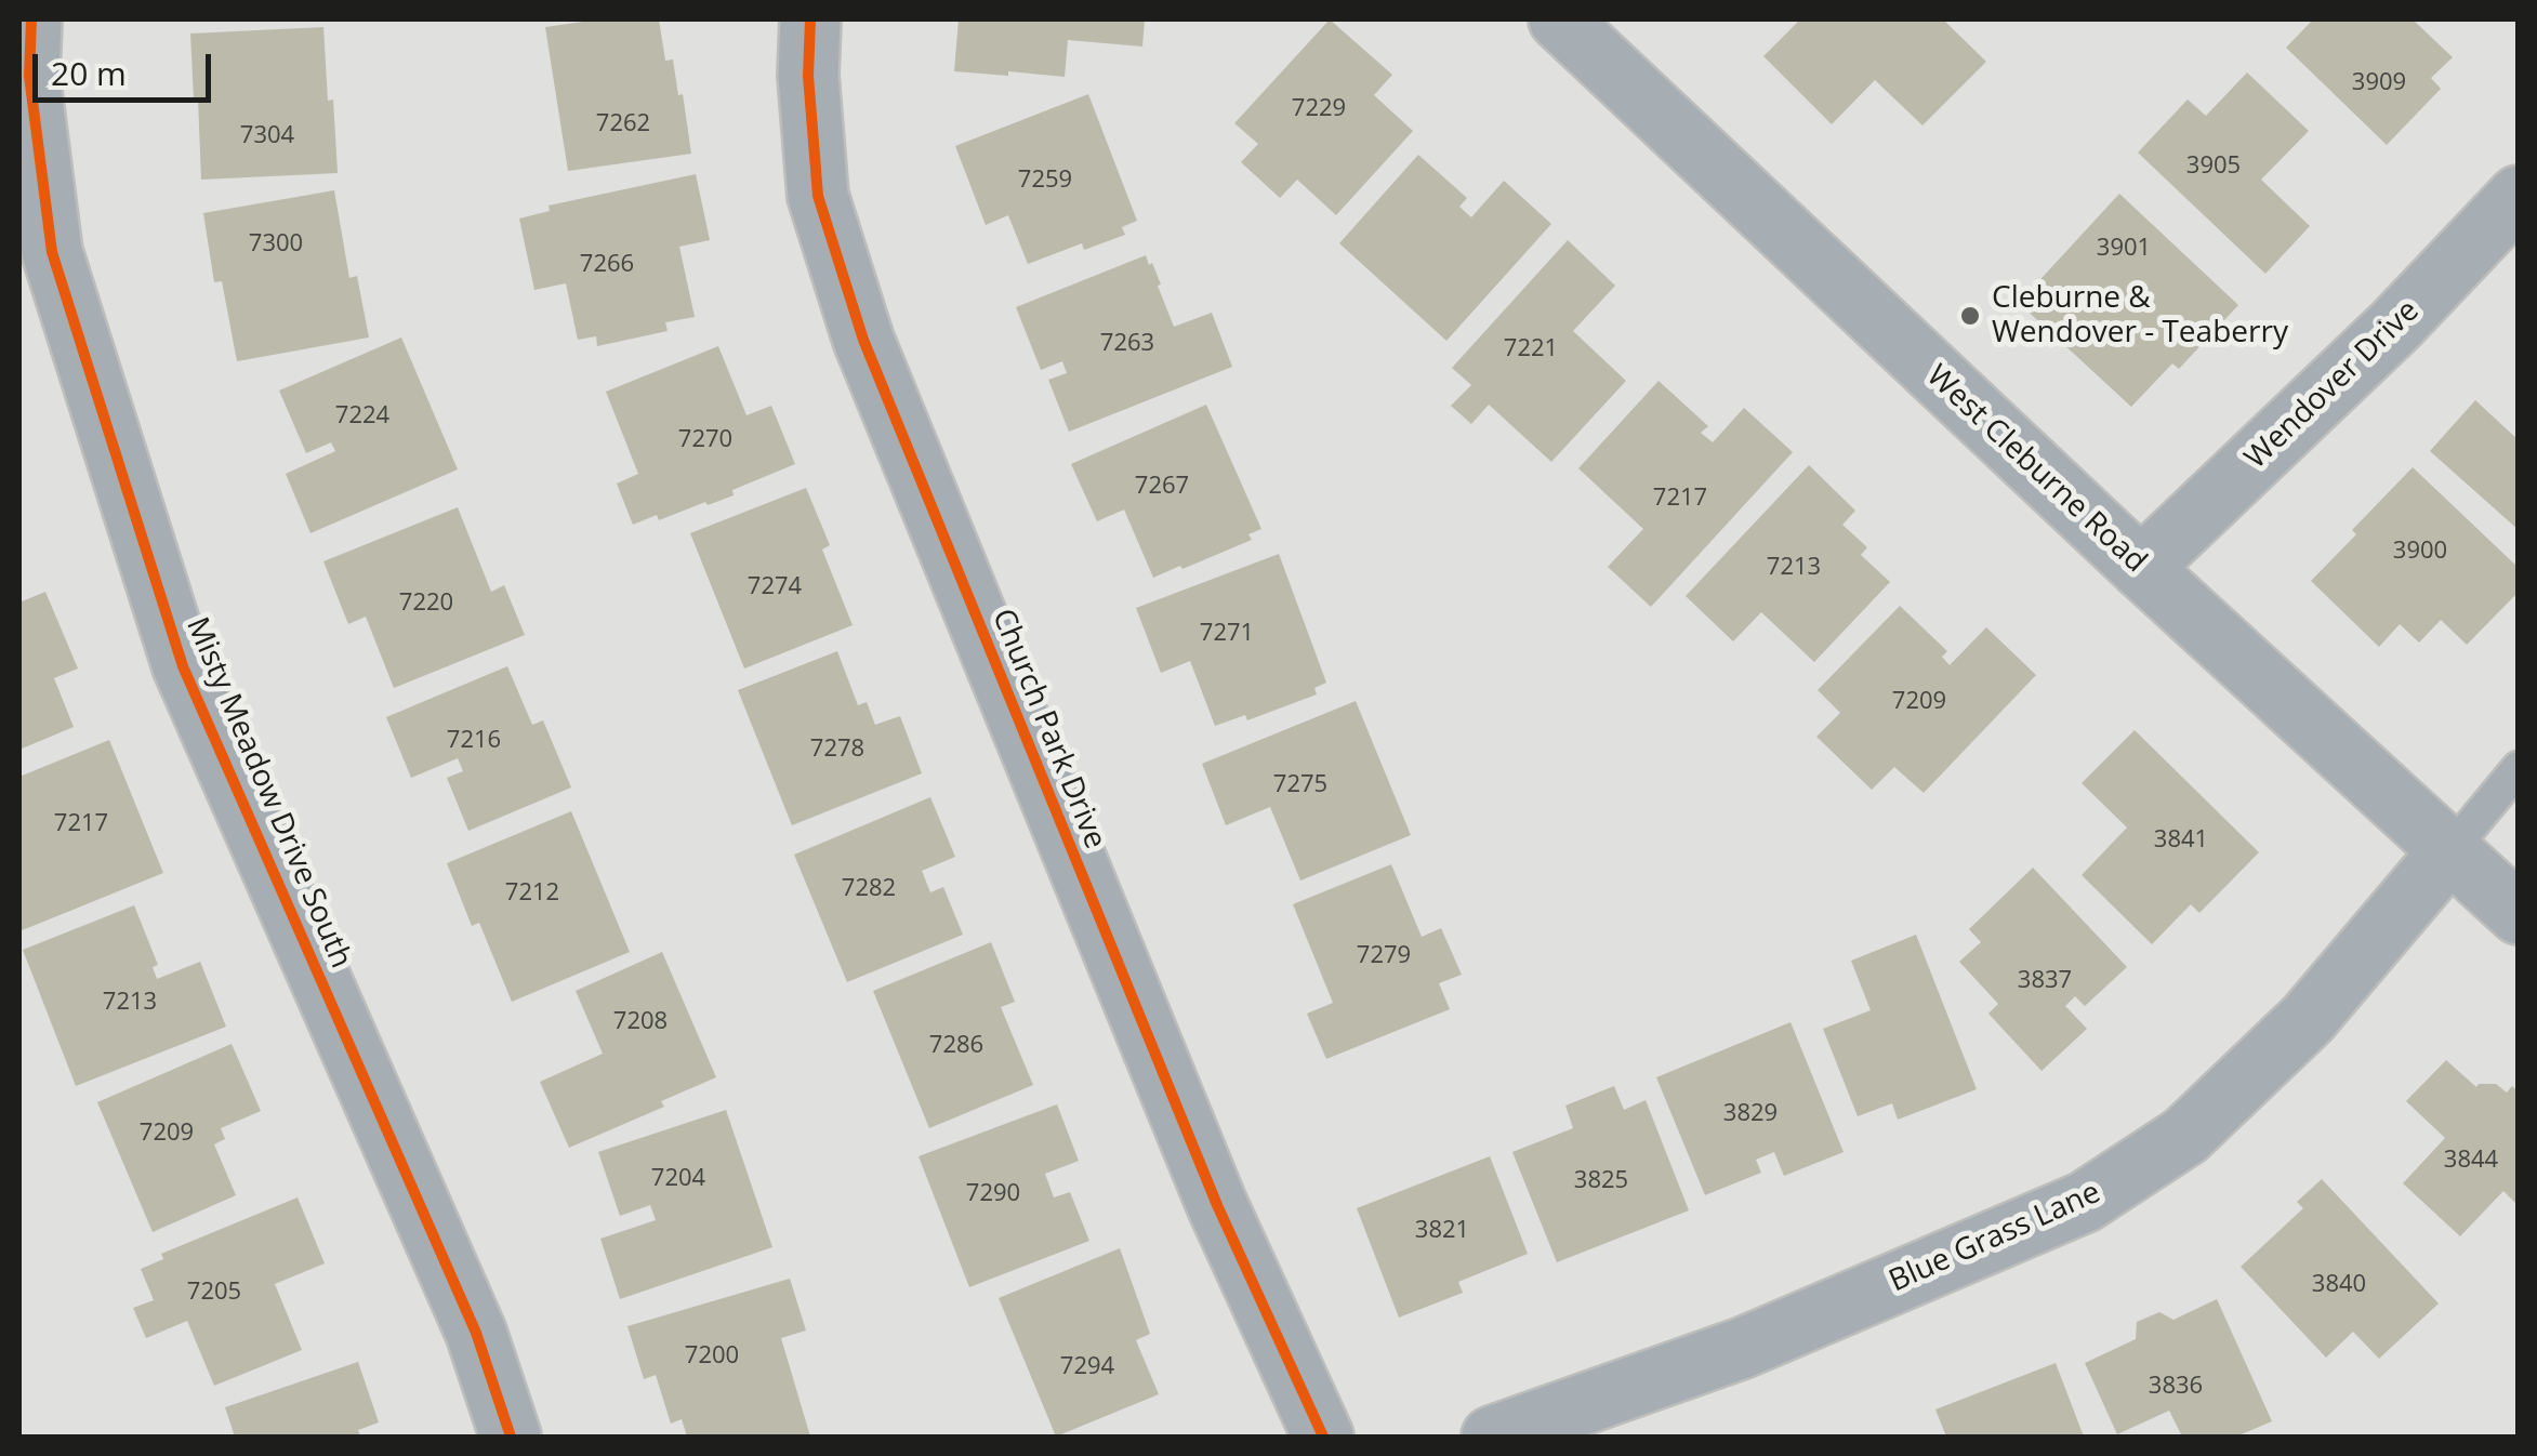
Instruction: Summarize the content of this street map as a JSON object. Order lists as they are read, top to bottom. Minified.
{"streets":{"street":["Wendover Drive","West Cleburne Road","Church Park Drive","Misty Meadow Drive South","Blue Grass Lane"]},"crossings":[["Wendover Drive","West Cleburne Road"],["West Cleburne Road","Blue Grass Lane"]],"places":["Cleburne & Wendover - Teaberry"],"house_numbers":["3909","7229","7262","7304","3905","7259","7300","3901","7266","7263","7221","7224","7270","7267","7217","3900","7213","7274","7220","7271","7209","7216","7278","7275","7217","3841","7282","7212","7279","3837","7213","7208","7286","3829","7209","3844","7204","3825","7290","3821","3840","7205","7200","7294","3836"],"scale_bar":"20 m"}
